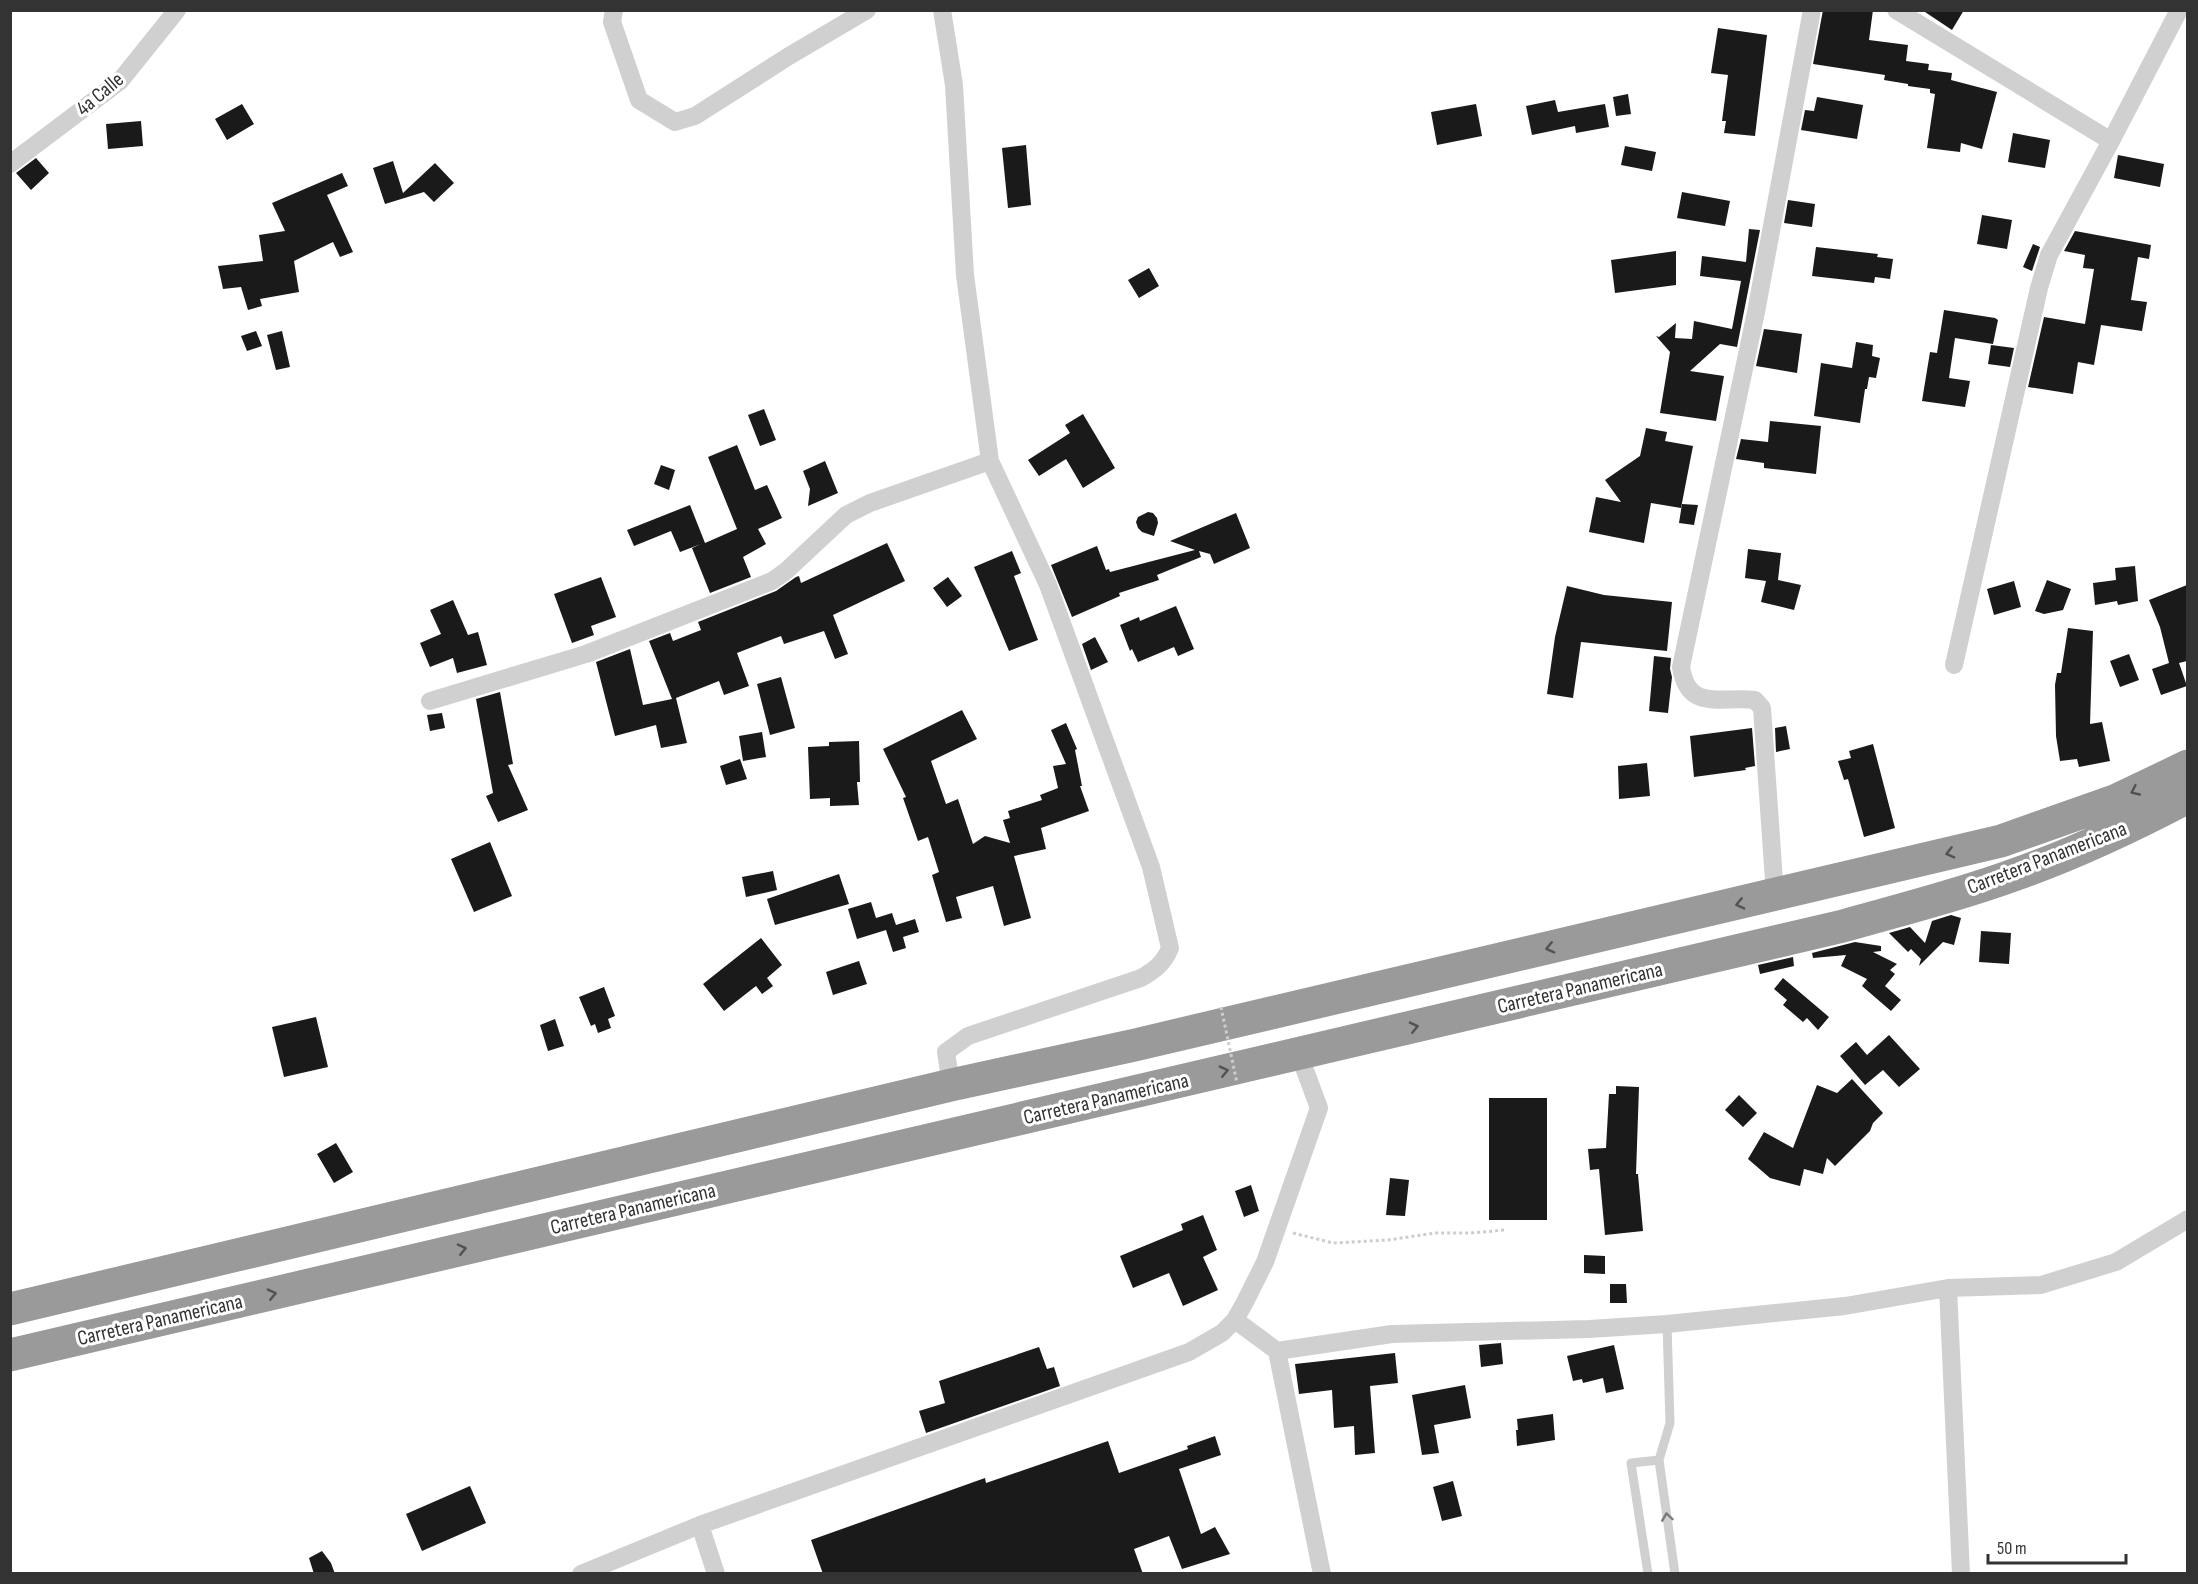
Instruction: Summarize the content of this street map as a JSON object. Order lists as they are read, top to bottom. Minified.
{"streets":{"highway":["Carretera Panamericana"],"street":["4a Calle"]},"scale_bar":"50 m"}
